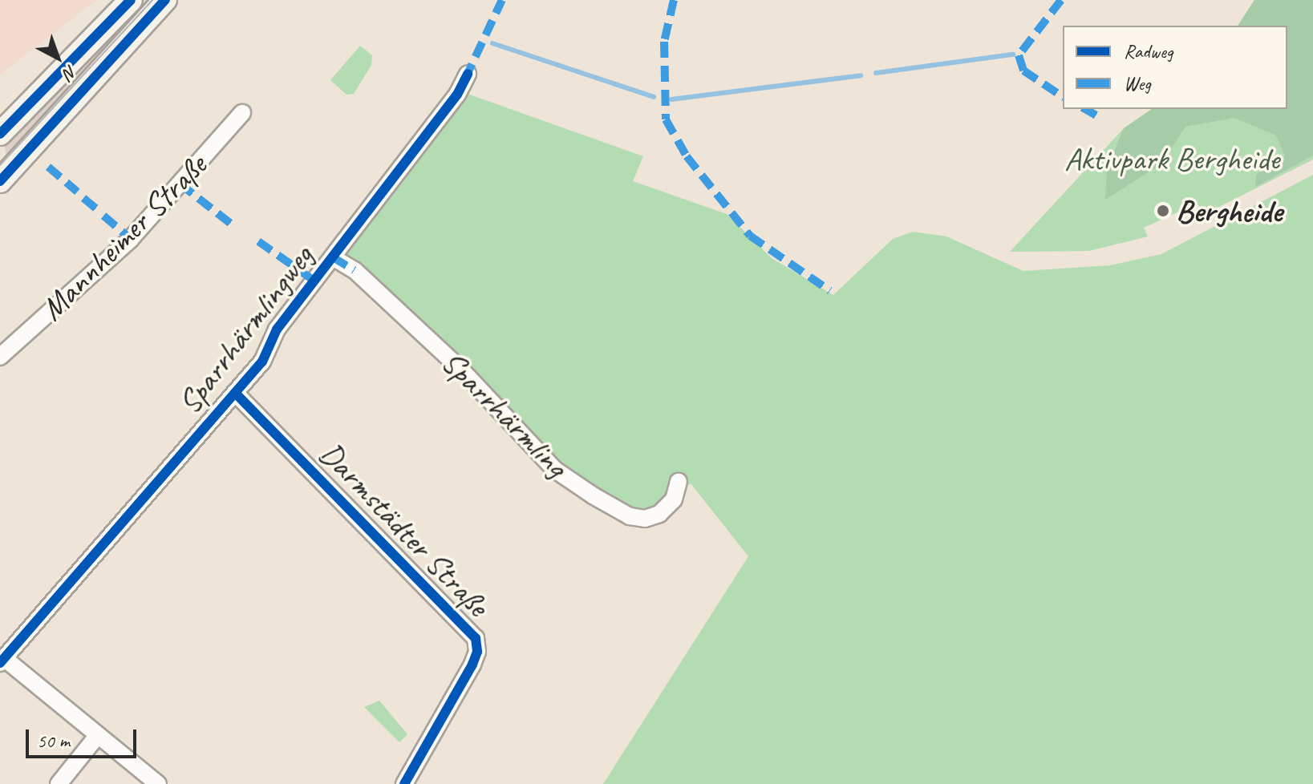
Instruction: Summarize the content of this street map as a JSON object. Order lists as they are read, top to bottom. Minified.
{"streets":{"street":["Mannheimer Straße","Sparrhärmlingweg","Sparrhärmling","Darmstädter Straße"]},"crossings":[["Sparrhärmlingweg","Sparrhärmling"],["Sparrhärmlingweg","Darmstädter Straße"]],"parks":["Aktivpark Bergheide"],"places":["Bergheide"],"legend":["Radweg","Weg"],"scale_bar":"50 m","north":"bottom right"}
